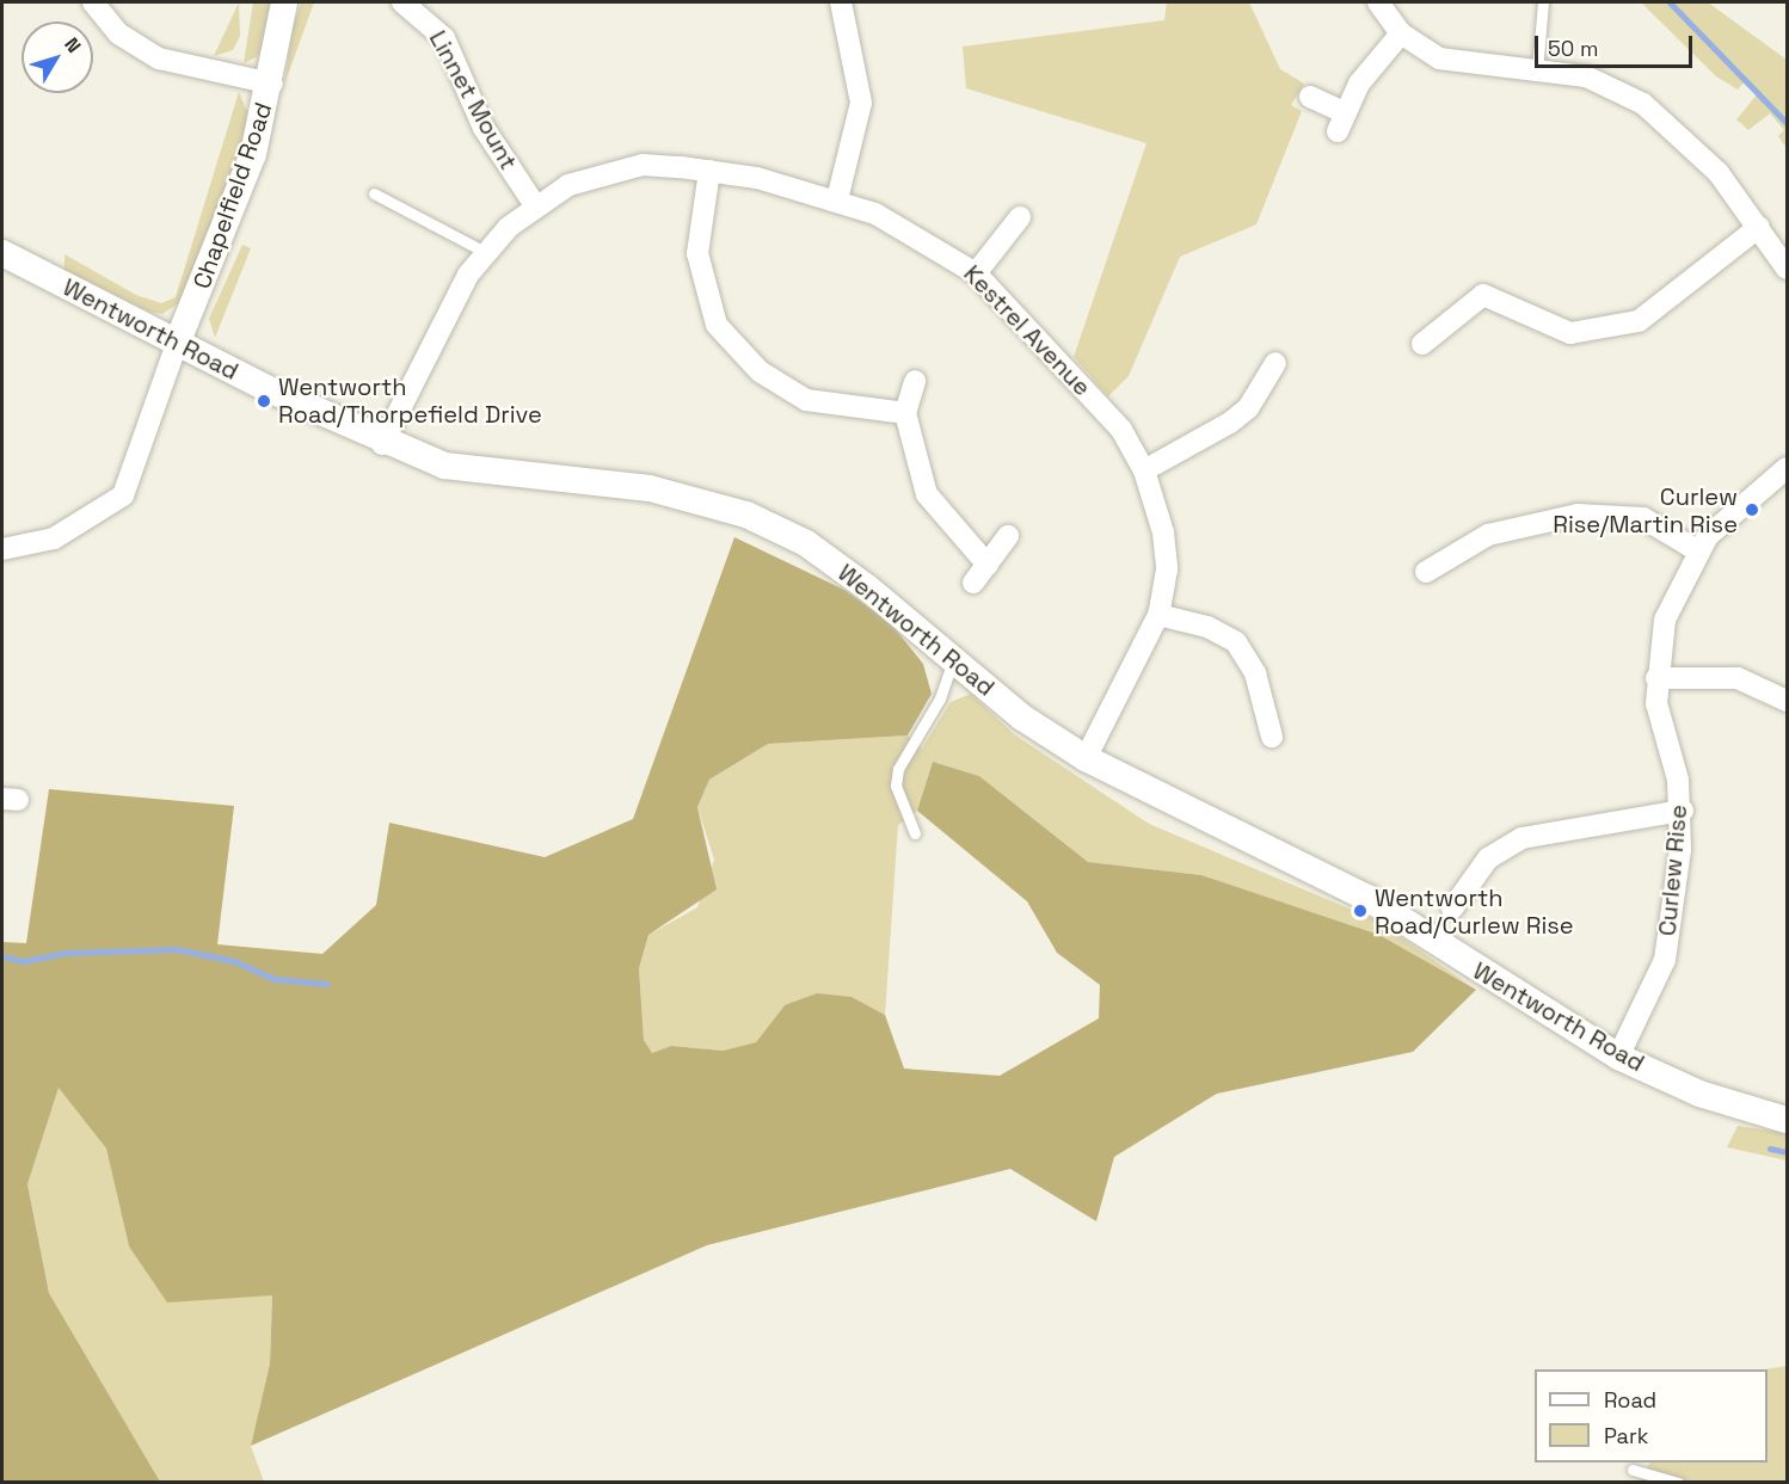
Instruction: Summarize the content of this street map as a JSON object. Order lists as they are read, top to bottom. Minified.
{"streets":{"street":["Linnet Mount","Chapelfield Road","Wentworth Road","Kestrel Avenue","Curlew Rise"]},"crossings":[["Linnet Mount","Kestrel Avenue"],["Chapelfield Road","Wentworth Road"],["Wentworth Road","Kestrel Avenue"],["Wentworth Road","Curlew Rise"]],"places":["Wentworth Road/Thorpefield Drive","Curlew Rise/Martin Rise","Wentworth Road/Curlew Rise"],"legend":["Road","Park"],"scale_bar":"50 m","north":"top right"}
